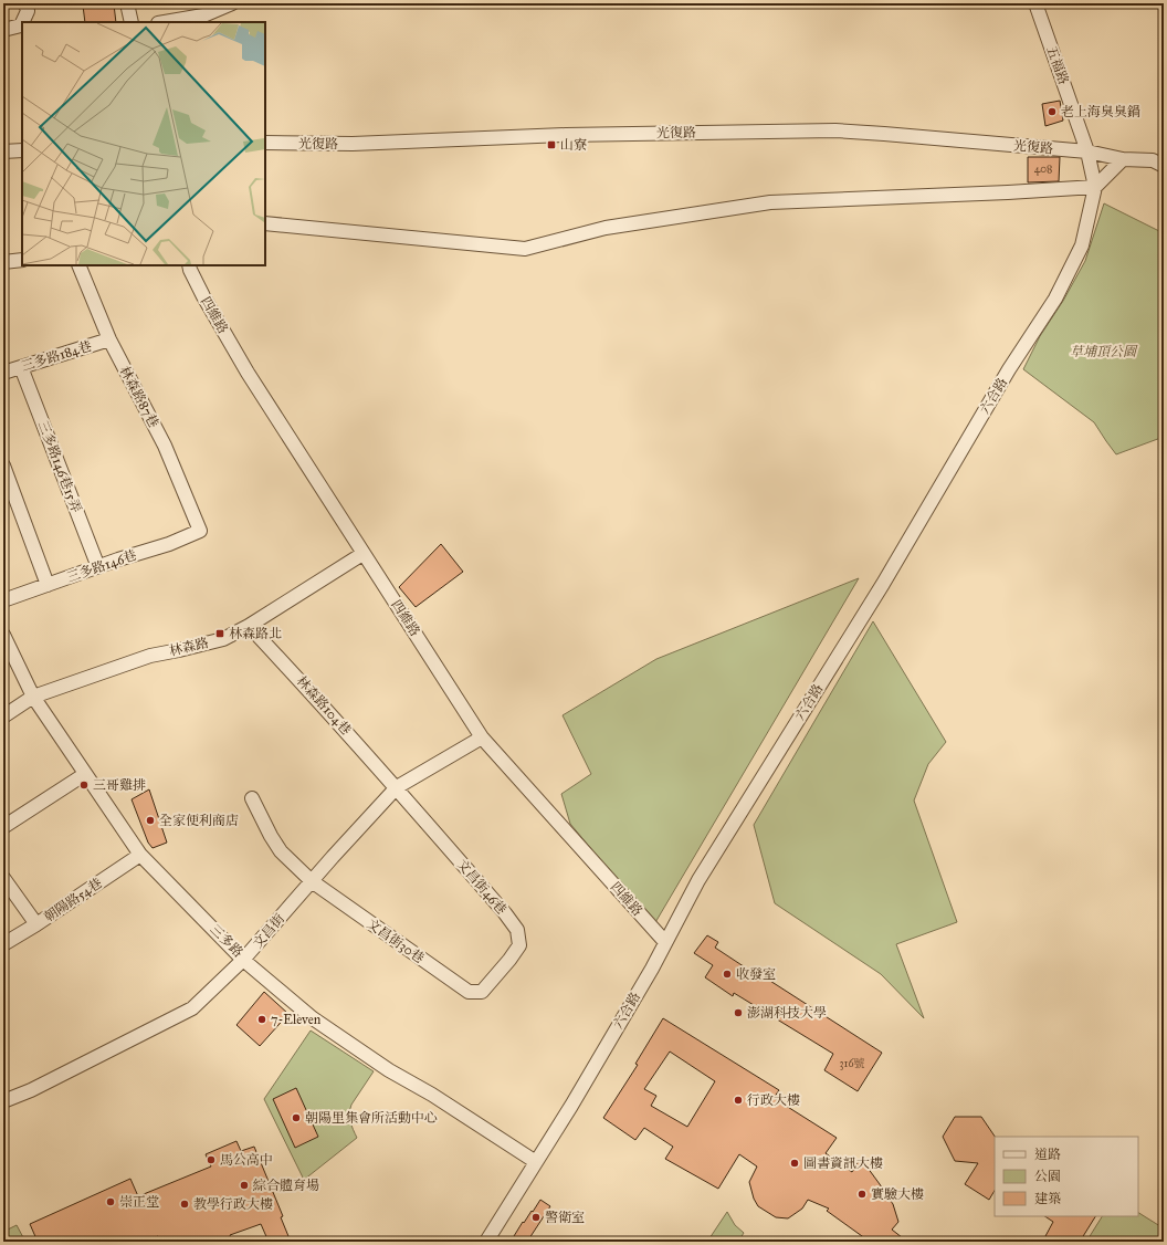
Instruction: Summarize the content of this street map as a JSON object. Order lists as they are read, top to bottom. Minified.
{"streets":{"street":["五福路","光復路","四維路","三多路184巷","六合路","林森路87巷","三多路146巷15弄","三多路146巷","林森路","林森路104巷","文昌街46巷","朝陽路54巷","文昌街","三多路","文昌街30巷"]},"crossings":[["五福路","光復路"],["五福路","六合路"],["光復路","六合路"],["四維路","六合路"],["四維路","林森路"],["四維路","文昌街"],["三多路184巷","林森路87巷"],["三多路184巷","三多路146巷15弄"],["六合路","三多路"],["林森路87巷","三多路146巷"],["三多路146巷15弄","三多路146巷"],["林森路","林森路104巷"],["林森路","三多路"],["林森路104巷","文昌街46巷"],["林森路104巷","文昌街"],["文昌街46巷","文昌街"],["文昌街46巷","文昌街30巷"],["朝陽路54巷","三多路"],["文昌街","三多路"],["文昌街","文昌街30巷"]],"parks":["草埔頂公園"],"places":{"other":["老上海臭臭鍋","三哥雞排","全家便利商店","收發室","澎湖科技大學","7-Eleven","行政大樓","朝陽里集會所活動中心","馬公高中","圖書資訊大樓","綜合體育場","實驗大樓","崇正堂","教學行政大樓","警衛室"],"transit":["山寮","林森路北"]},"house_numbers":["408","316號"],"legend":["道路","公園","建築"]}
